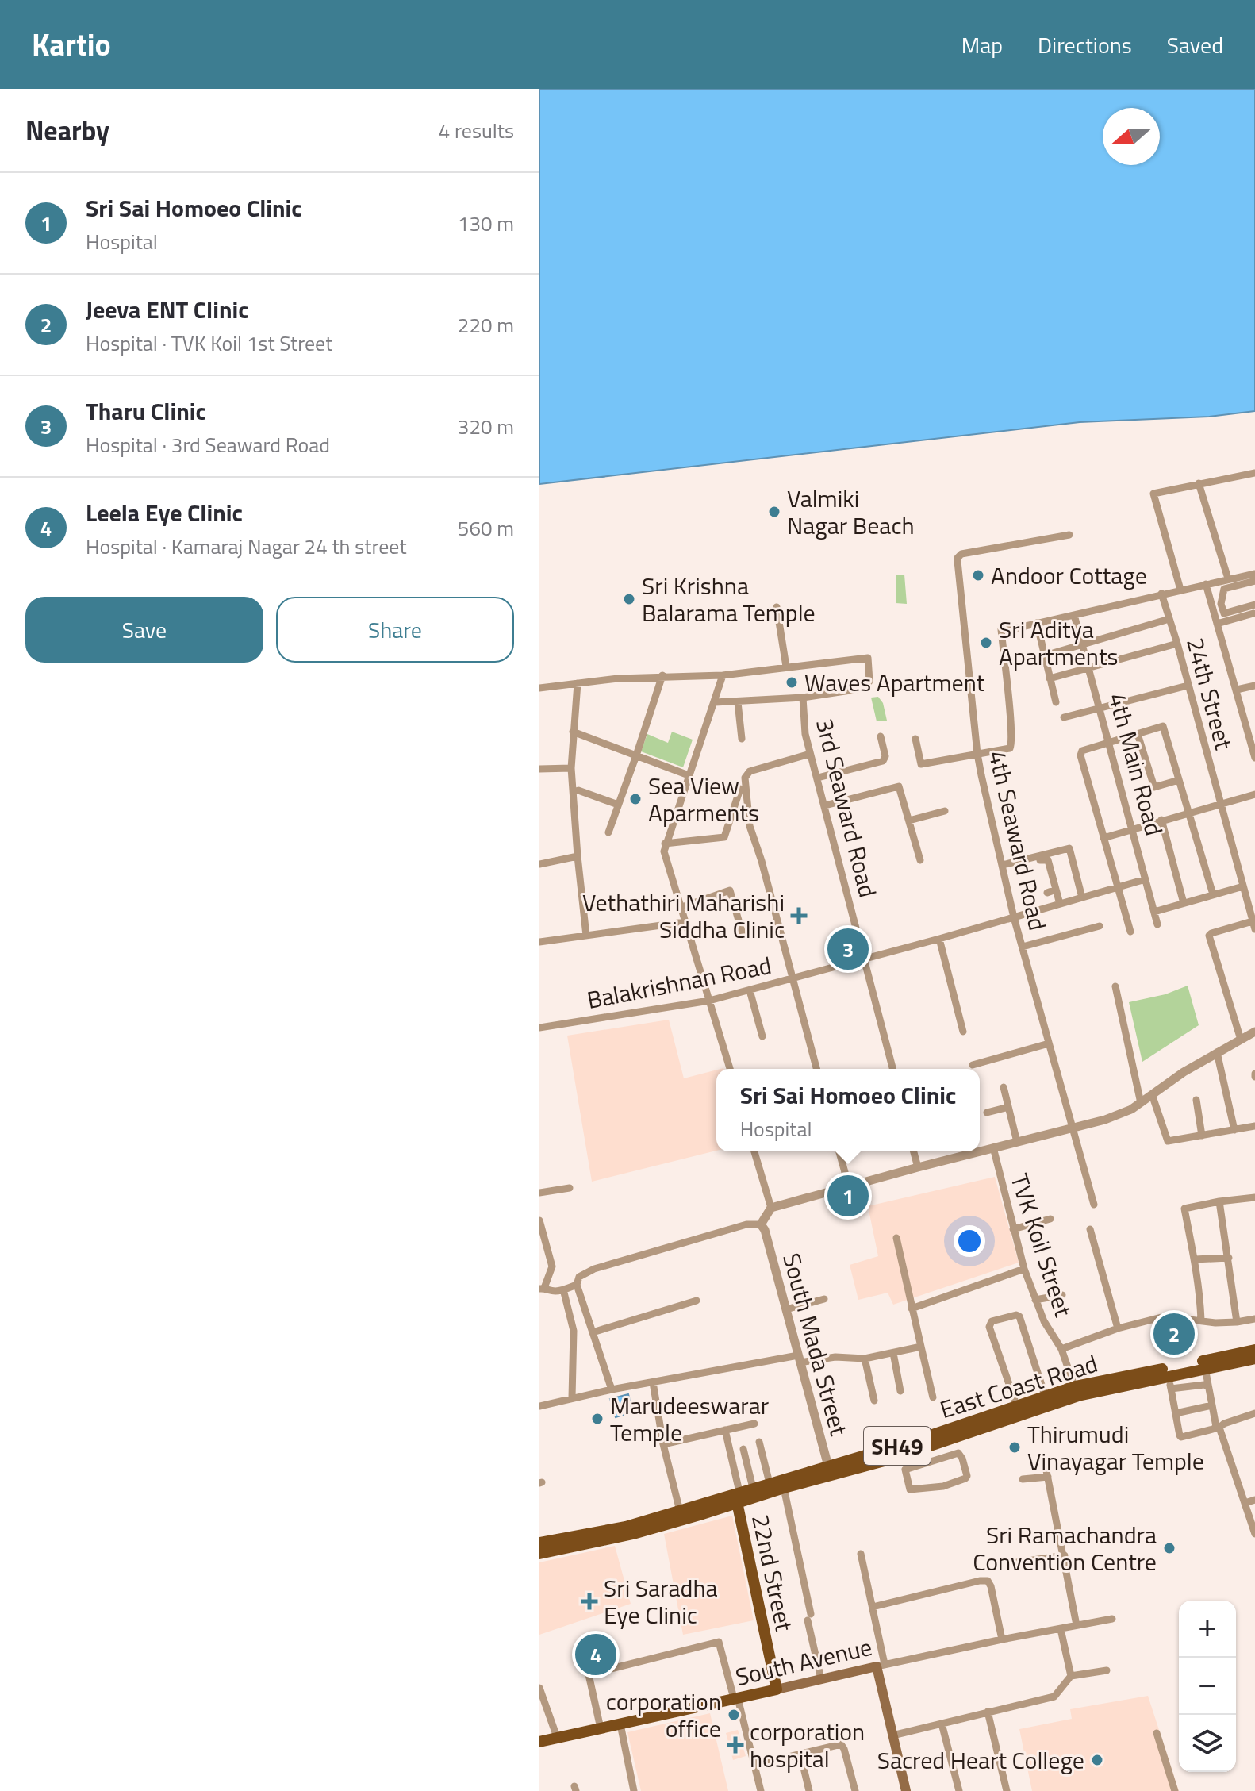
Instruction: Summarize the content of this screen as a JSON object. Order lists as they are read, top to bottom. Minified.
{"streets":{"main road":["East Coast Road","SH49","22nd Street","South Avenue"],"street":["24th Street","4th Main Road","3rd Seaward Road","4th Seaward Road","Balakrishnan Road","TVK Koil Street","South Mada Street"]},"crossings":[["4th Main Road","Balakrishnan Road"],["3rd Seaward Road","Balakrishnan Road"],["4th Seaward Road","Balakrishnan Road"],["TVK Koil Street","East Coast Road"],["South Mada Street","East Coast Road"],["East Coast Road","SH49"],["East Coast Road","22nd Street"],["22nd Street","South Avenue"]],"places":{"other":["Valmiki Nagar Beach","Andoor Cottage","Sri Krishna Balarama Temple","Sri Aditya Apartments","Waves Apartment","Sea View Aparments","Marudeeswarar Temple","Thirumudi Vinayagar Temple","Sri Ramachandra Convention Centre","corporation office","Sacred Heart College"],"health":["Vethathiri Maharishi Siddha Clinic","Sri Saradha Eye Clinic","corporation hospital"]},"north":"left","page":{"header":"Kartio","nav":["Map","Directions","Saved"],"heading":["Nearby","4 results"],"list":[{"mark":"1","name":"Sri Sai Homoeo Clinic","note":"Hospital","value":"130 m"},{"mark":"2","name":"Jeeva ENT Clinic","note":"Hospital · TVK Koil 1st Street","value":"220 m"},{"mark":"3","name":"Tharu Clinic","note":"Hospital · 3rd Seaward Road","value":"320 m"},{"mark":"4","name":"Leela Eye Clinic","note":"Hospital · Kamaraj Nagar 24 th street","value":"560 m"}],"buttons":["Save","Share"],"pins":["3","1","2","4"],"popup":["Sri Sai Homoeo Clinic","Hospital"],"map_buttons":["+","−"]}}
